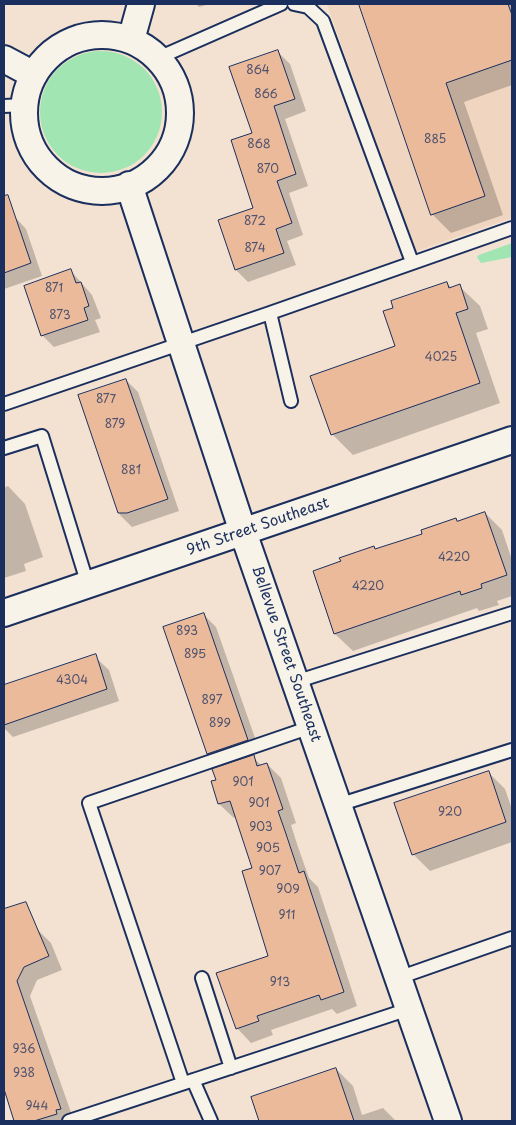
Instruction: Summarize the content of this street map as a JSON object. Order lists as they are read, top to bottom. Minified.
{"streets":{"street":["9th Street Southeast","Bellevue Street Southeast"]},"crossings":[["9th Street Southeast","Bellevue Street Southeast"]],"house_numbers":["864","866","885","868","870","872","874","871","873","4025","877","879","881","4220","4220","893","895","4304","897","899","901","901","920","903","905","907","909","911","913","936","938","944"]}
